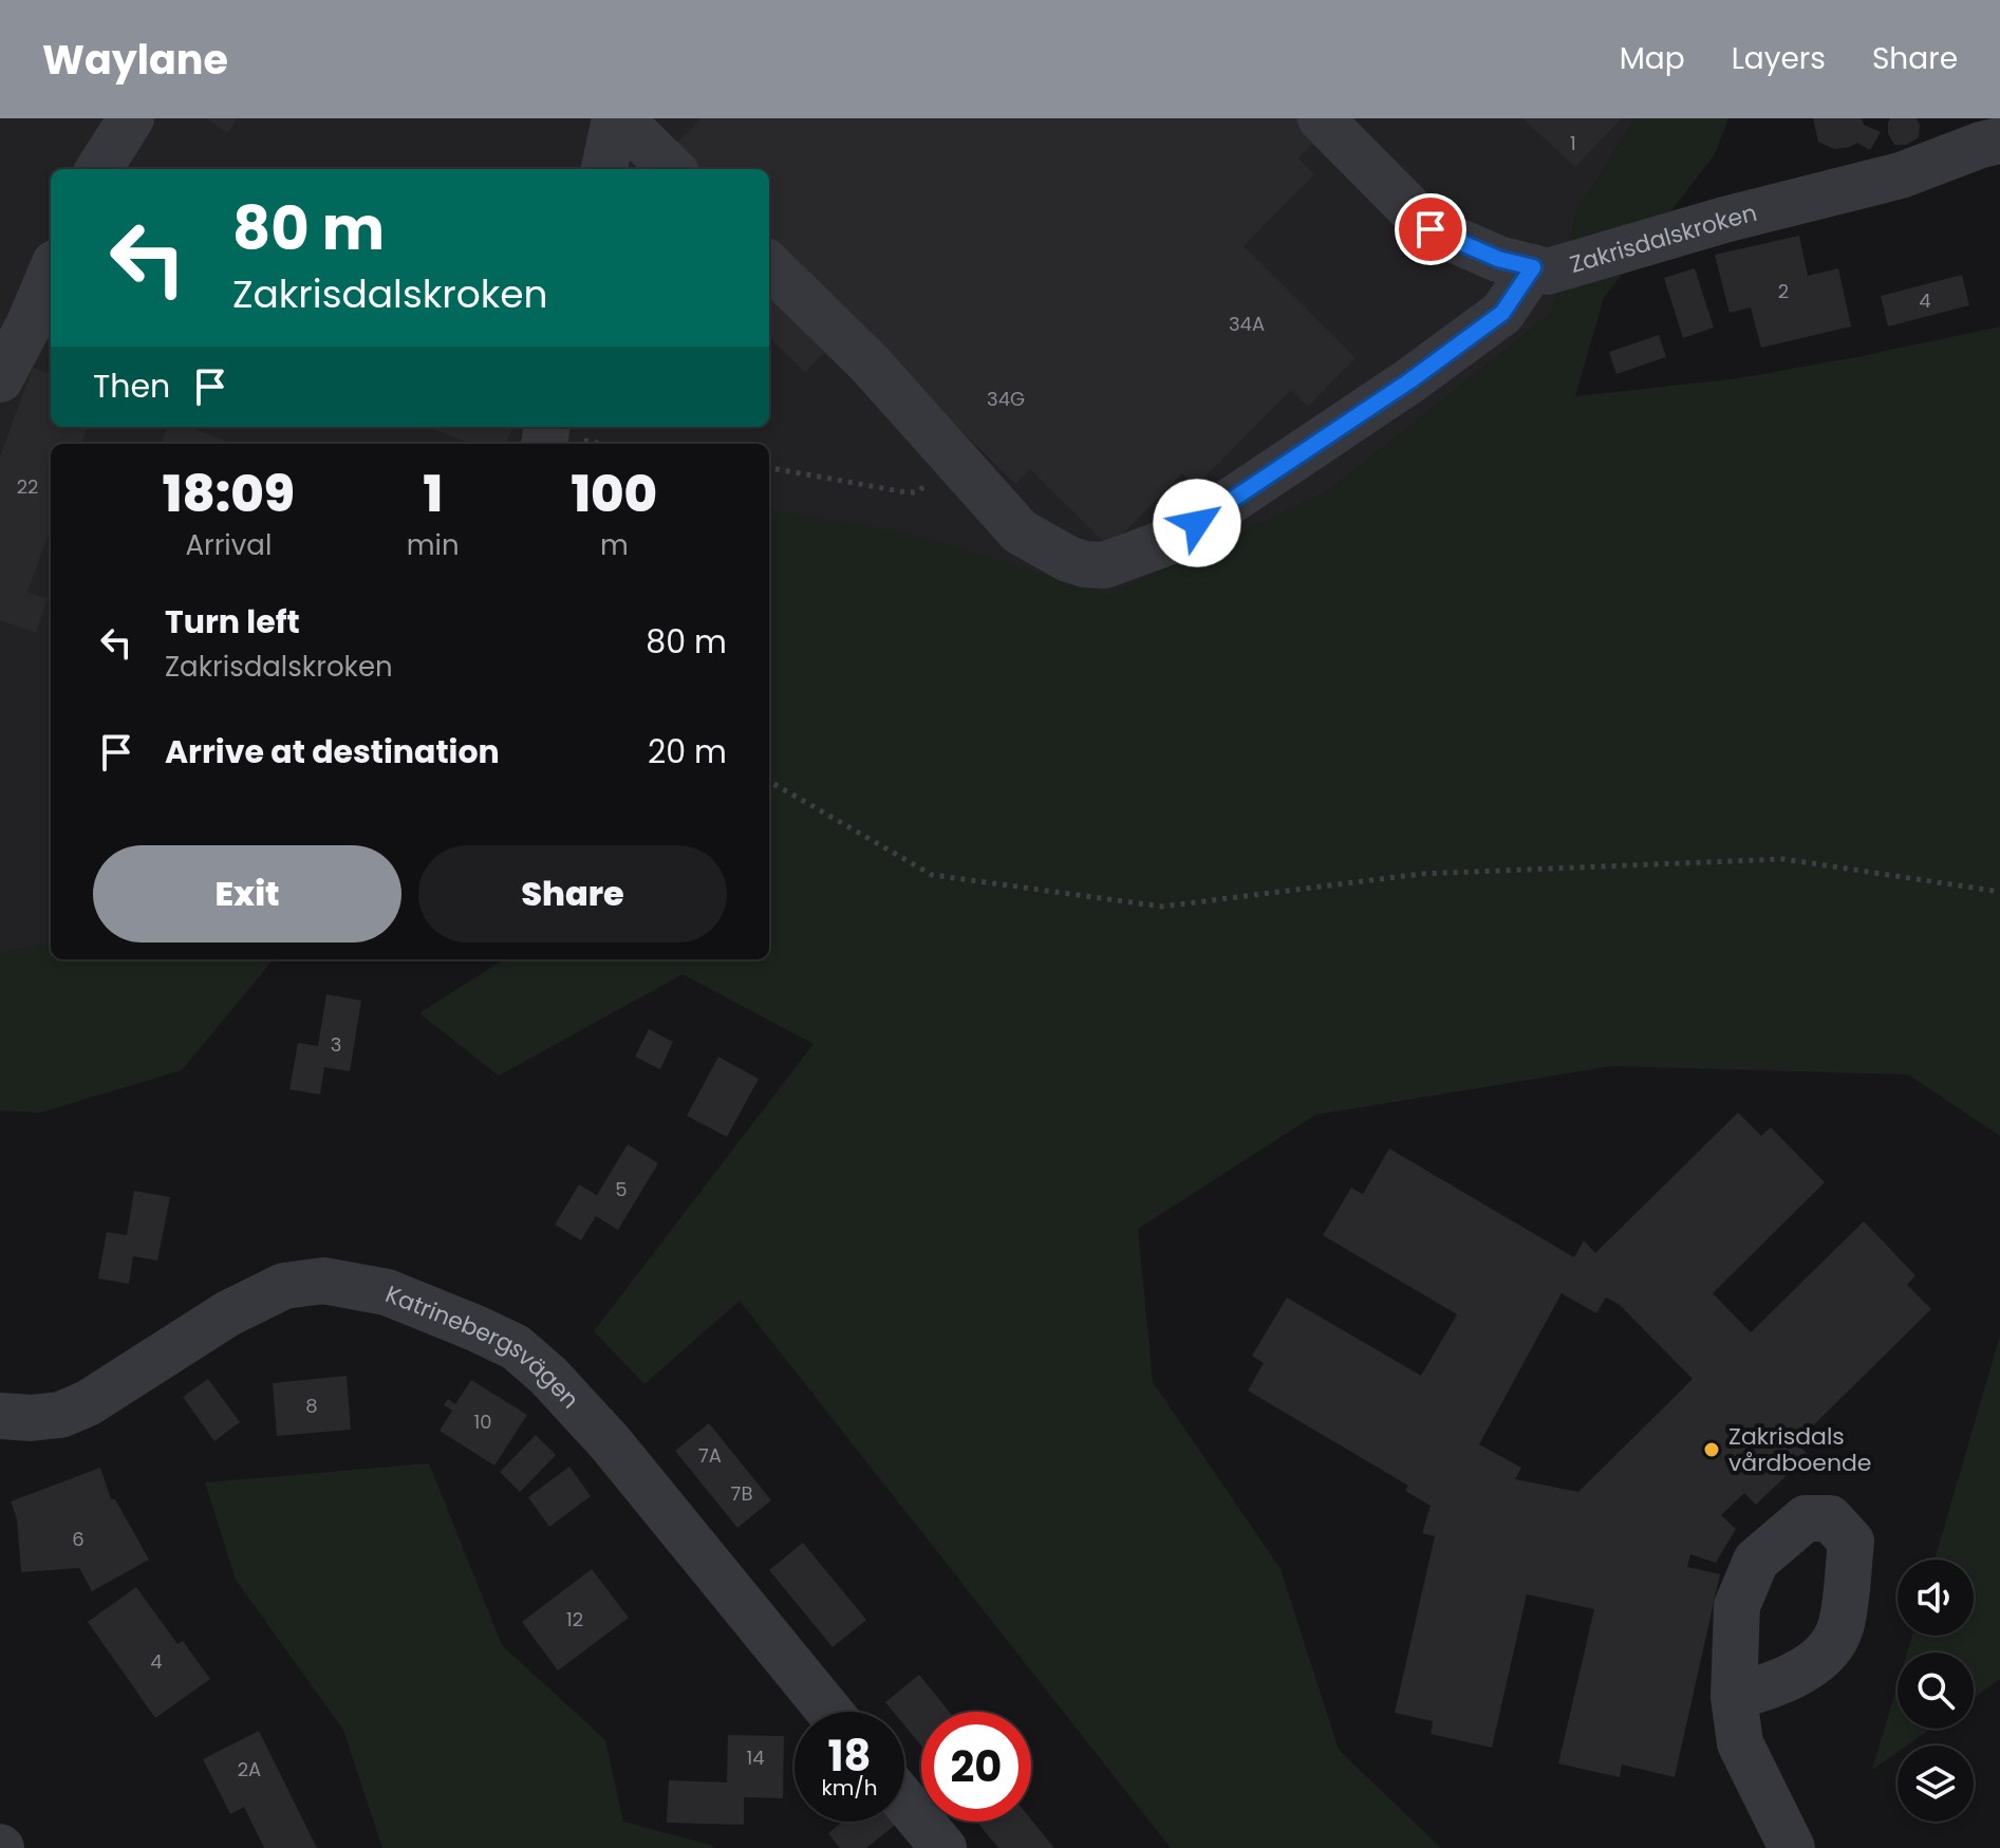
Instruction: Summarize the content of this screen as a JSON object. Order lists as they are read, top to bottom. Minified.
{"streets":{"street":["Zakrisdalskroken","Katrinebergsvägen"]},"places":["Zakrisdals vårdboende"],"house_numbers":["1","2","4","34A","34G","22","3","5","8","10","7A","7B","6","12","4","14","2A"],"page":{"header":"Waylane","nav":["Map","Layers","Share"],"turn":["80 m","Zakrisdalskroken"],"then":"Then","eta":["18:09","Arrival","1","min","100","m"],"list":[{"name":"Turn left","note":"Zakrisdalskroken","value":"80 m"},{"name":"Arrive at destination","value":"20 m"}],"buttons":["Exit","Share"],"speed":"18 km/h","limit":"20"}}
